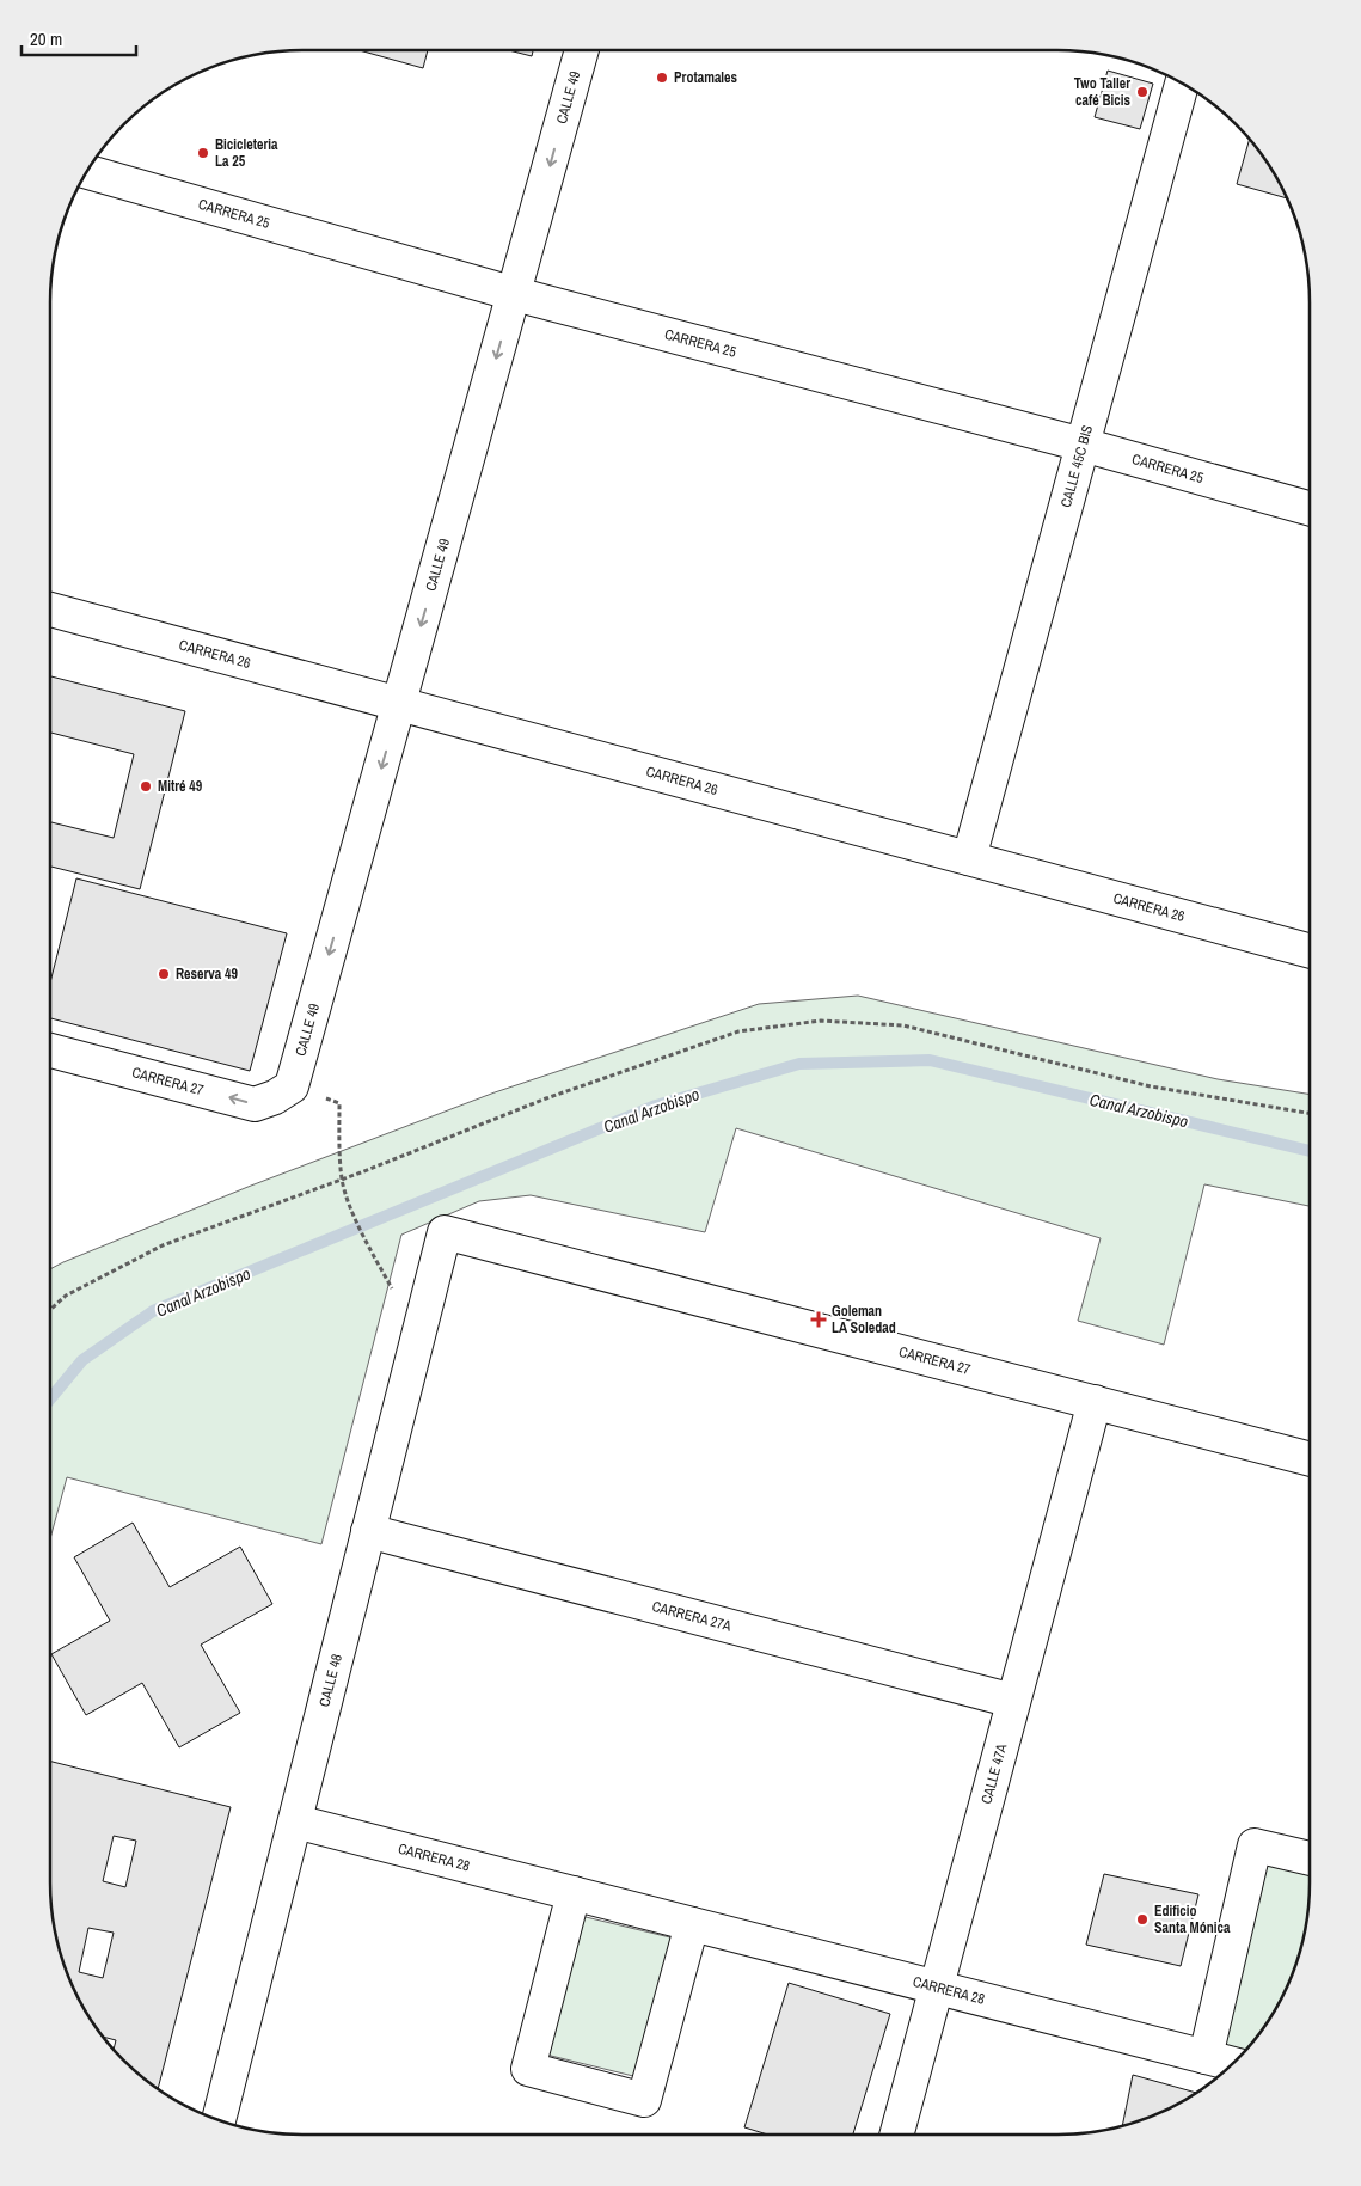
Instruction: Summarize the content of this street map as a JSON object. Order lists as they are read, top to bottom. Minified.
{"streets":{"street":["CALLE 49","CARRERA 25","CALLE 45C BIS","CARRERA 26","CARRERA 27","CARRERA 27A","CALLE 48","CALLE 47A","CARRERA 28"]},"crossings":[["CALLE 49","CARRERA 25"],["CALLE 49","CARRERA 26"],["CALLE 49","CARRERA 27"],["CARRERA 25","CALLE 45C BIS"],["CALLE 45C BIS","CARRERA 26"],["CARRERA 27","CALLE 48"],["CARRERA 27","CALLE 47A"],["CARRERA 27A","CALLE 48"],["CARRERA 27A","CALLE 47A"],["CALLE 48","CARRERA 28"],["CALLE 47A","CARRERA 28"]],"one_way":["CALLE 49"],"water":["Canal Arzobispo"],"places":{"other":["Protamales","Two Taller café Bicis","Bicicleteria La 25","Mitré 49","Reserva 49","Edificio Santa Mónica"],"health":["Goleman LA Soledad"]},"scale_bar":"20 m"}
